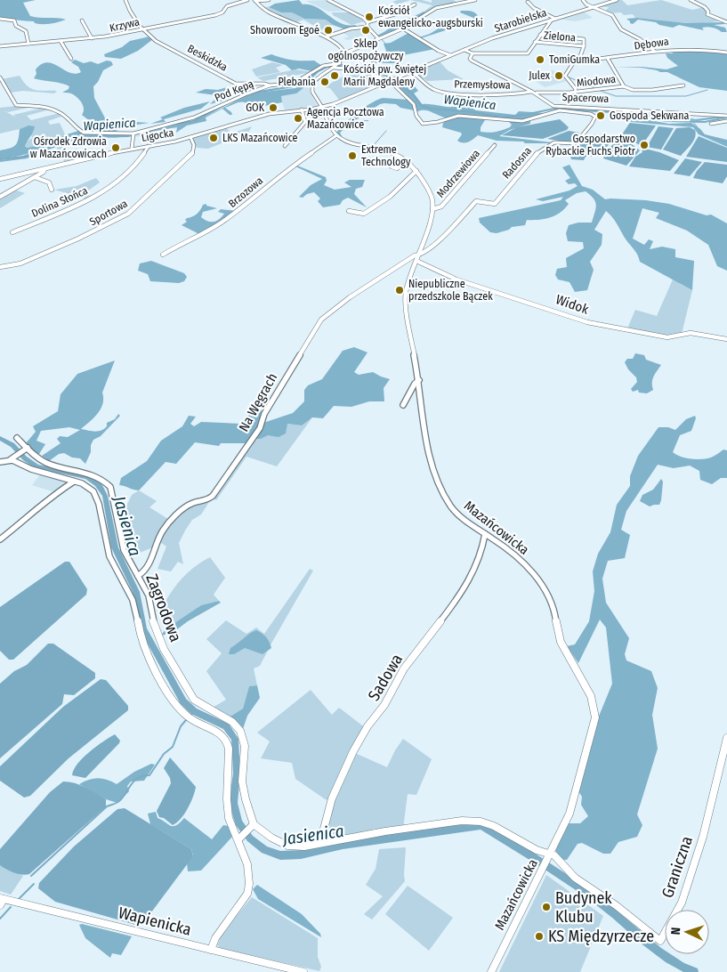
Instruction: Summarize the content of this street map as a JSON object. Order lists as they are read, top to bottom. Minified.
{"streets":{"street":["Starobielska","Krzywa","Zielona","Dębowa","Beskidzka","Miodowa","Przemysłowa","Pod Kępą","Spacerowa","Ligocka","Radosna","Modrzewiowa","Brzozowa","Dolina Słońca","Sportowa","Widok","Na Węgrach","Mazańcowicka","Zagrodowa","Sadowa","Graniczna","Wapienicka"]},"crossings":[["Starobielska","Przemysłowa"],["Starobielska","Pod Kępą"],["Starobielska","Spacerowa"],["Starobielska","Ligocka"],["Krzywa","Beskidzka"],["Zielona","Dębowa"],["Zielona","Miodowa"],["Beskidzka","Pod Kępą"],["Miodowa","Przemysłowa"],["Miodowa","Spacerowa"],["Przemysłowa","Spacerowa"],["Ligocka","Dolina Słońca"],["Ligocka","Sportowa"],["Radosna","Na Węgrach"],["Radosna","Mazańcowicka"],["Modrzewiowa","Mazańcowicka"],["Widok","Mazańcowicka"],["Na Węgrach","Mazańcowicka"],["Na Węgrach","Zagrodowa"],["Mazańcowicka","Sadowa"],["Mazańcowicka","Graniczna"]],"water":["Wapienica","Jasienica"],"places":["Kościół ewangelicko-augsburski","Showroom Egoé","Sklep ogólnospożywczy","TomiGumka","Kościół pw. Świętej Marii Magdaleny","Julex","Plebania","GOK","Gospoda Sekwana","Agencja Pocztowa Mazańcowice","LKS Mazańcowice","Gospodarstwo Rybackie Fuchs Piotr","Ośrodek Zdrowia w Mazańcowicach","Extreme Technology","Niepubliczne przedszkole Bączek","Budynek Klubu","KS Międzyrzecze"],"north":"left"}
